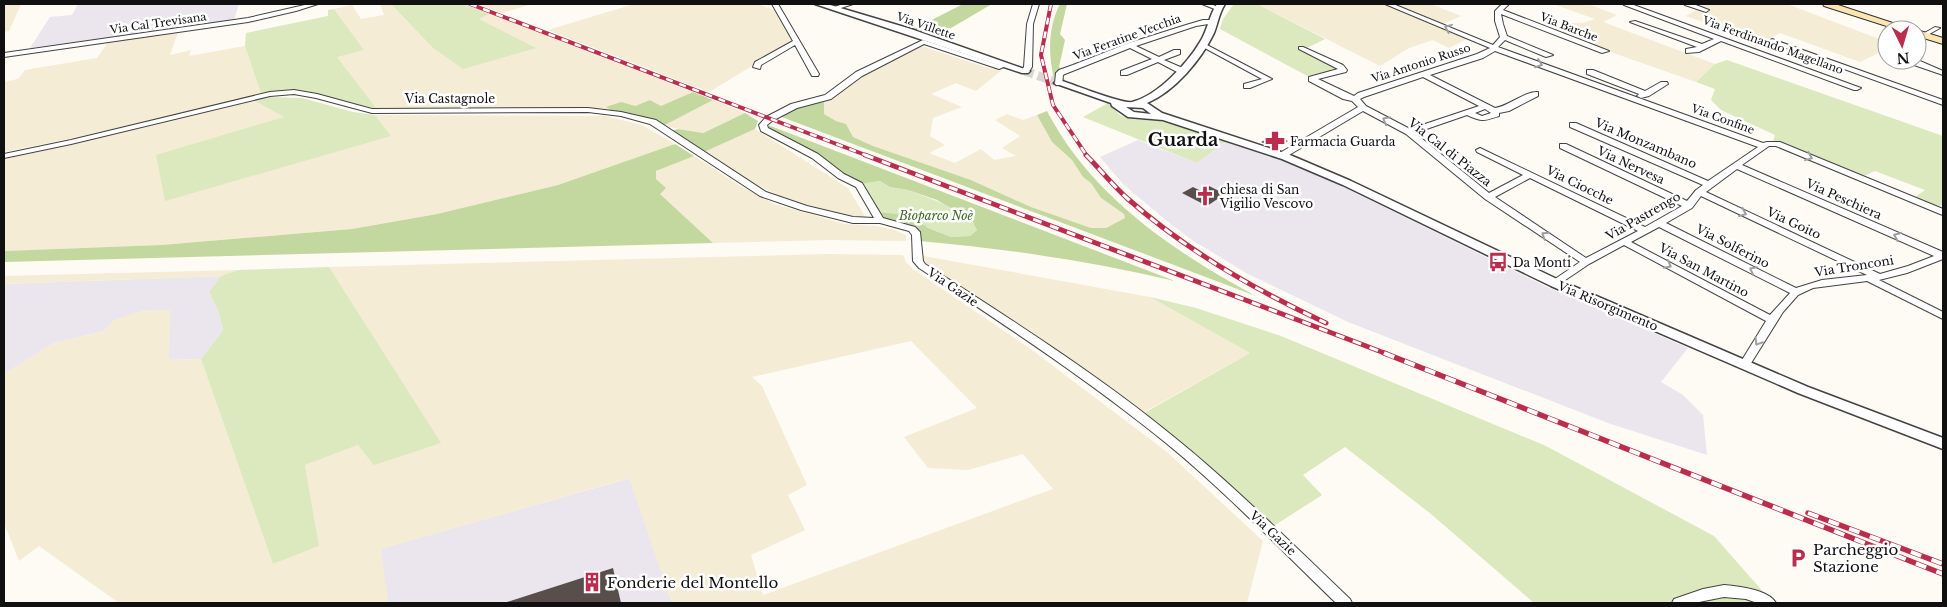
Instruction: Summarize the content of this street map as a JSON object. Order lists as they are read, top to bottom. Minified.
{"streets":{"street":["Via Cal Trevisana","Via Villette","Via Barche","Via Feratine Vecchia","Via Ferdinando Magellano","Via Antonio Russo","Via Castagnole","Via Confine","Via Monzambano","Via Cal di Piazza","Via Nervesa","Via Ciocche","Via Peschiera","Via Pastrengo","Via Goito","Via Solferino","Via Tronconi","Via San Martino","Via Gazie","Via Risorgimento"]},"crossings":[["Via Feratine Vecchia","Via Risorgimento"],["Via Antonio Russo","Via Confine"],["Via Antonio Russo","Via Cal di Piazza"],["Via Castagnole","Via Gazie"],["Via Confine","Via Pastrengo"],["Via Monzambano","Via Pastrengo"],["Via Cal di Piazza","Via Ciocche"],["Via Cal di Piazza","Via Pastrengo"],["Via Nervesa","Via Pastrengo"],["Via Ciocche","Via Pastrengo"],["Via Peschiera","Via Pastrengo"],["Via Peschiera","Via Tronconi"],["Via Pastrengo","Via Goito"],["Via Pastrengo","Via Solferino"],["Via Pastrengo","Via San Martino"],["Via Pastrengo","Via Risorgimento"],["Via Goito","Via Tronconi"],["Via Solferino","Via Tronconi"]],"one_way":["Via Cal di Piazza","Via Peschiera","Via Goito","Via Solferino","Via San Martino"],"districts":["Guarda"],"parks":["Bioparco Noè"],"places":{"pharmacy":["Farmacia Guarda"],"church":["chiesa di San Vigilio Vescovo"],"bus stop":["Da Monti"],"parking":["Parcheggio Stazione"],"building":["Fonderie del Montello"]},"north":"bottom"}
